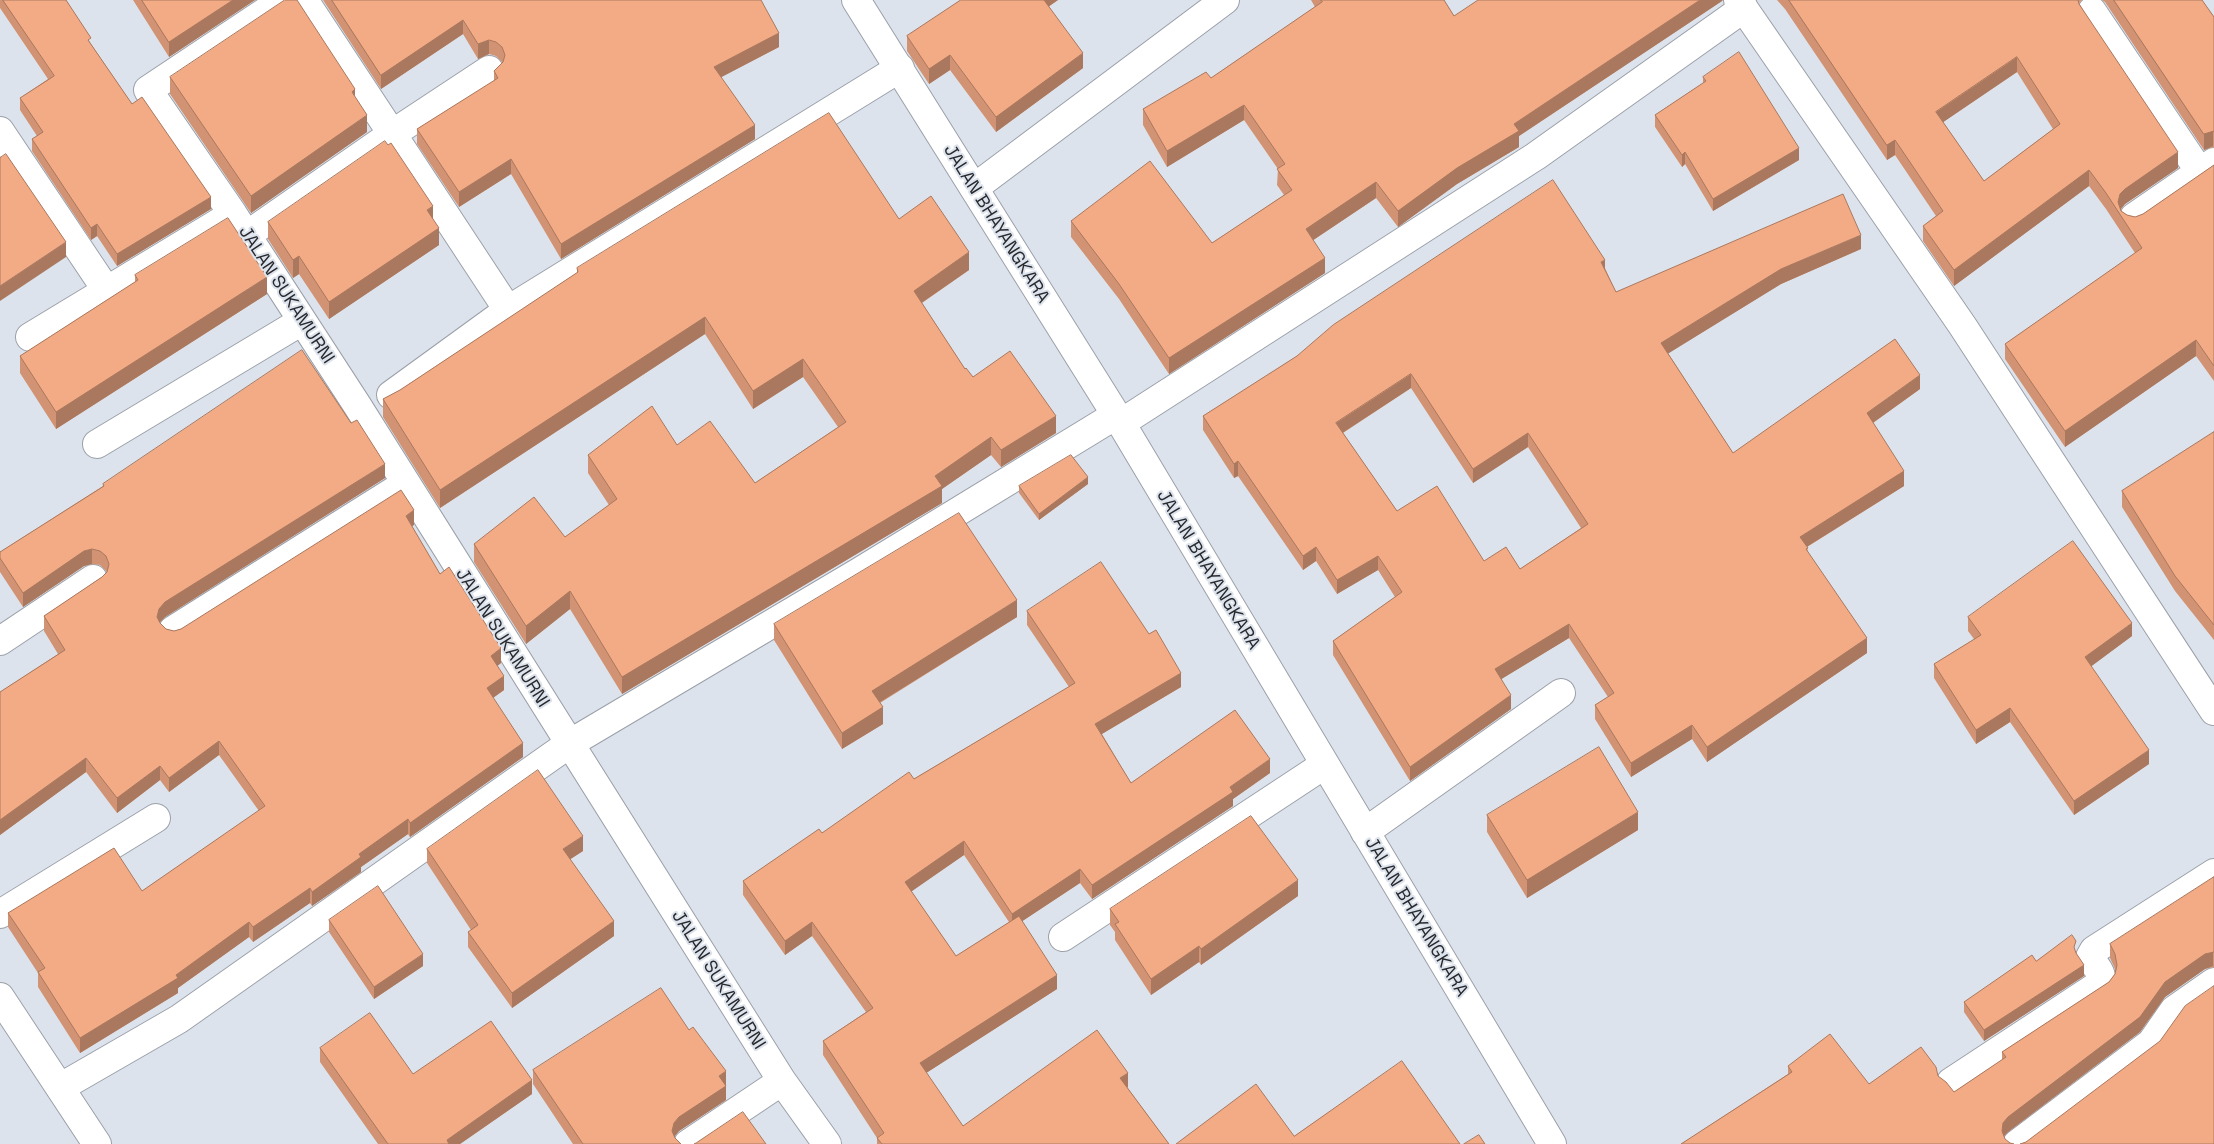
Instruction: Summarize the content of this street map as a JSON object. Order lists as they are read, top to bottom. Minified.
{"streets":{"street":["JALAN BHAYANGKARA","JALAN SUKAMURNI"]}}
